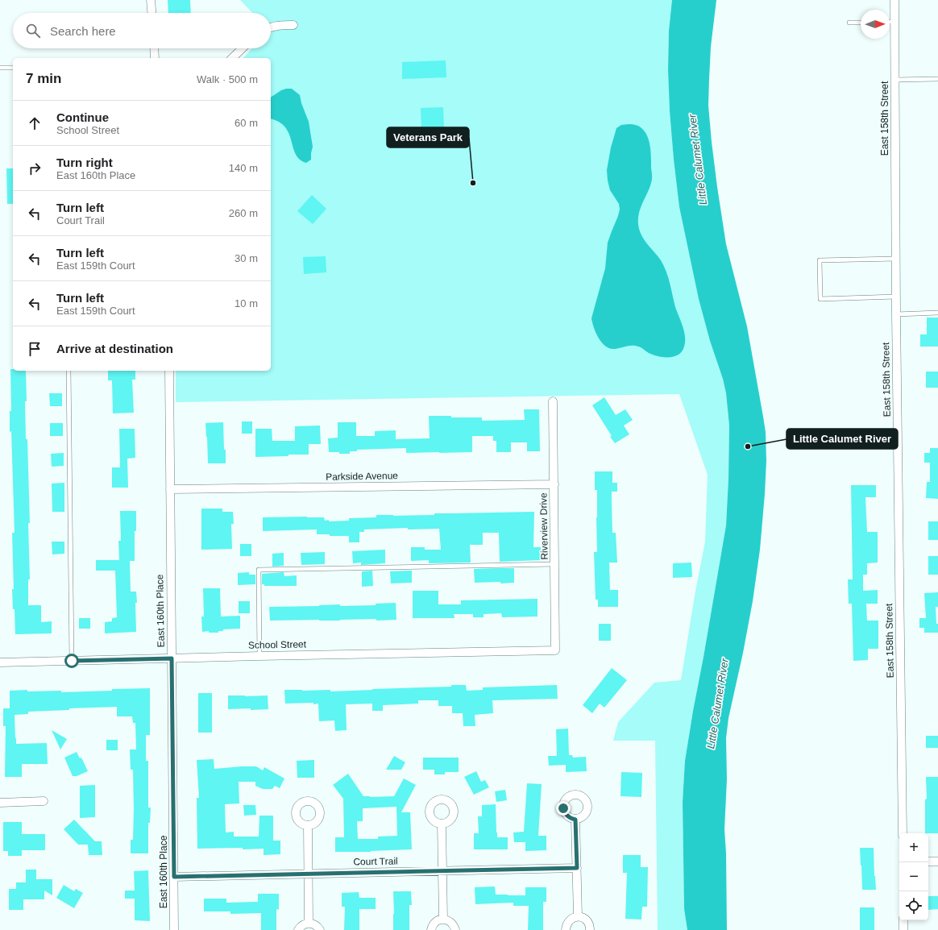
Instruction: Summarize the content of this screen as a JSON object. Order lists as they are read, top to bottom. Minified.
{"streets":{"street":["East 158th Street","Parkside Avenue","Riverview Drive","East 160th Place","School Street","Court Trail"]},"crossings":[["Parkside Avenue","Riverview Drive"],["Parkside Avenue","East 160th Place"],["Riverview Drive","School Street"],["East 160th Place","School Street"],["East 160th Place","Court Trail"]],"water":["Little Calumet River"],"places":["Veterans Park","Little Calumet River"],"north":"right","page":{"search":"Search here","heading":["7 min","Walk · 500 m"],"list":[["Continue","School Street","60 m"],["Turn right","East 160th Place","140 m"],["Turn left","Court Trail","260 m"],["Turn left","East 159th Court","30 m"],["Turn left","East 159th Court","10 m"],"Arrive at destination"],"map_buttons":["+","−"]}}
